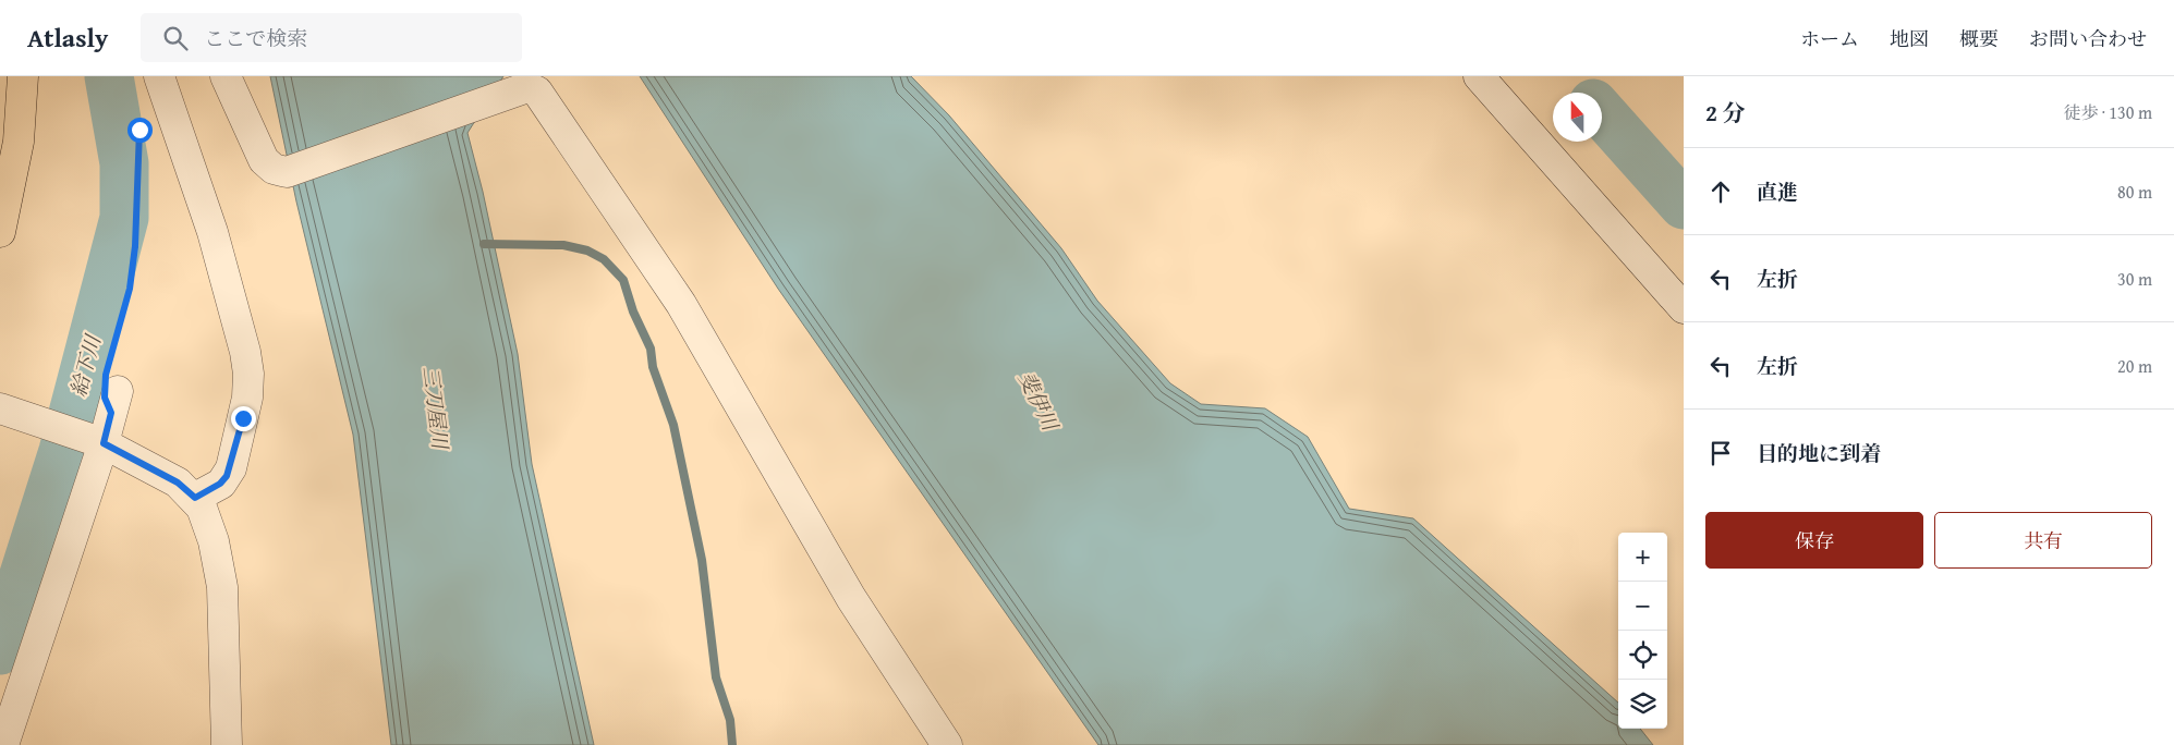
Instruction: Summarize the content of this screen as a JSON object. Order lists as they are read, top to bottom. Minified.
{"water":["給下川","斐伊川","三刀屋川"],"north":"top","page":{"header":"Atlasly","search":"ここで検索","nav":["ホーム","地図","概要","お問い合わせ"],"heading":["2 分","徒歩 · 130 m"],"list":[["直進","80 m"],["左折","30 m"],["左折","20 m"],"目的地に到着"],"buttons":["保存","共有"],"map_buttons":["+","−"]}}
